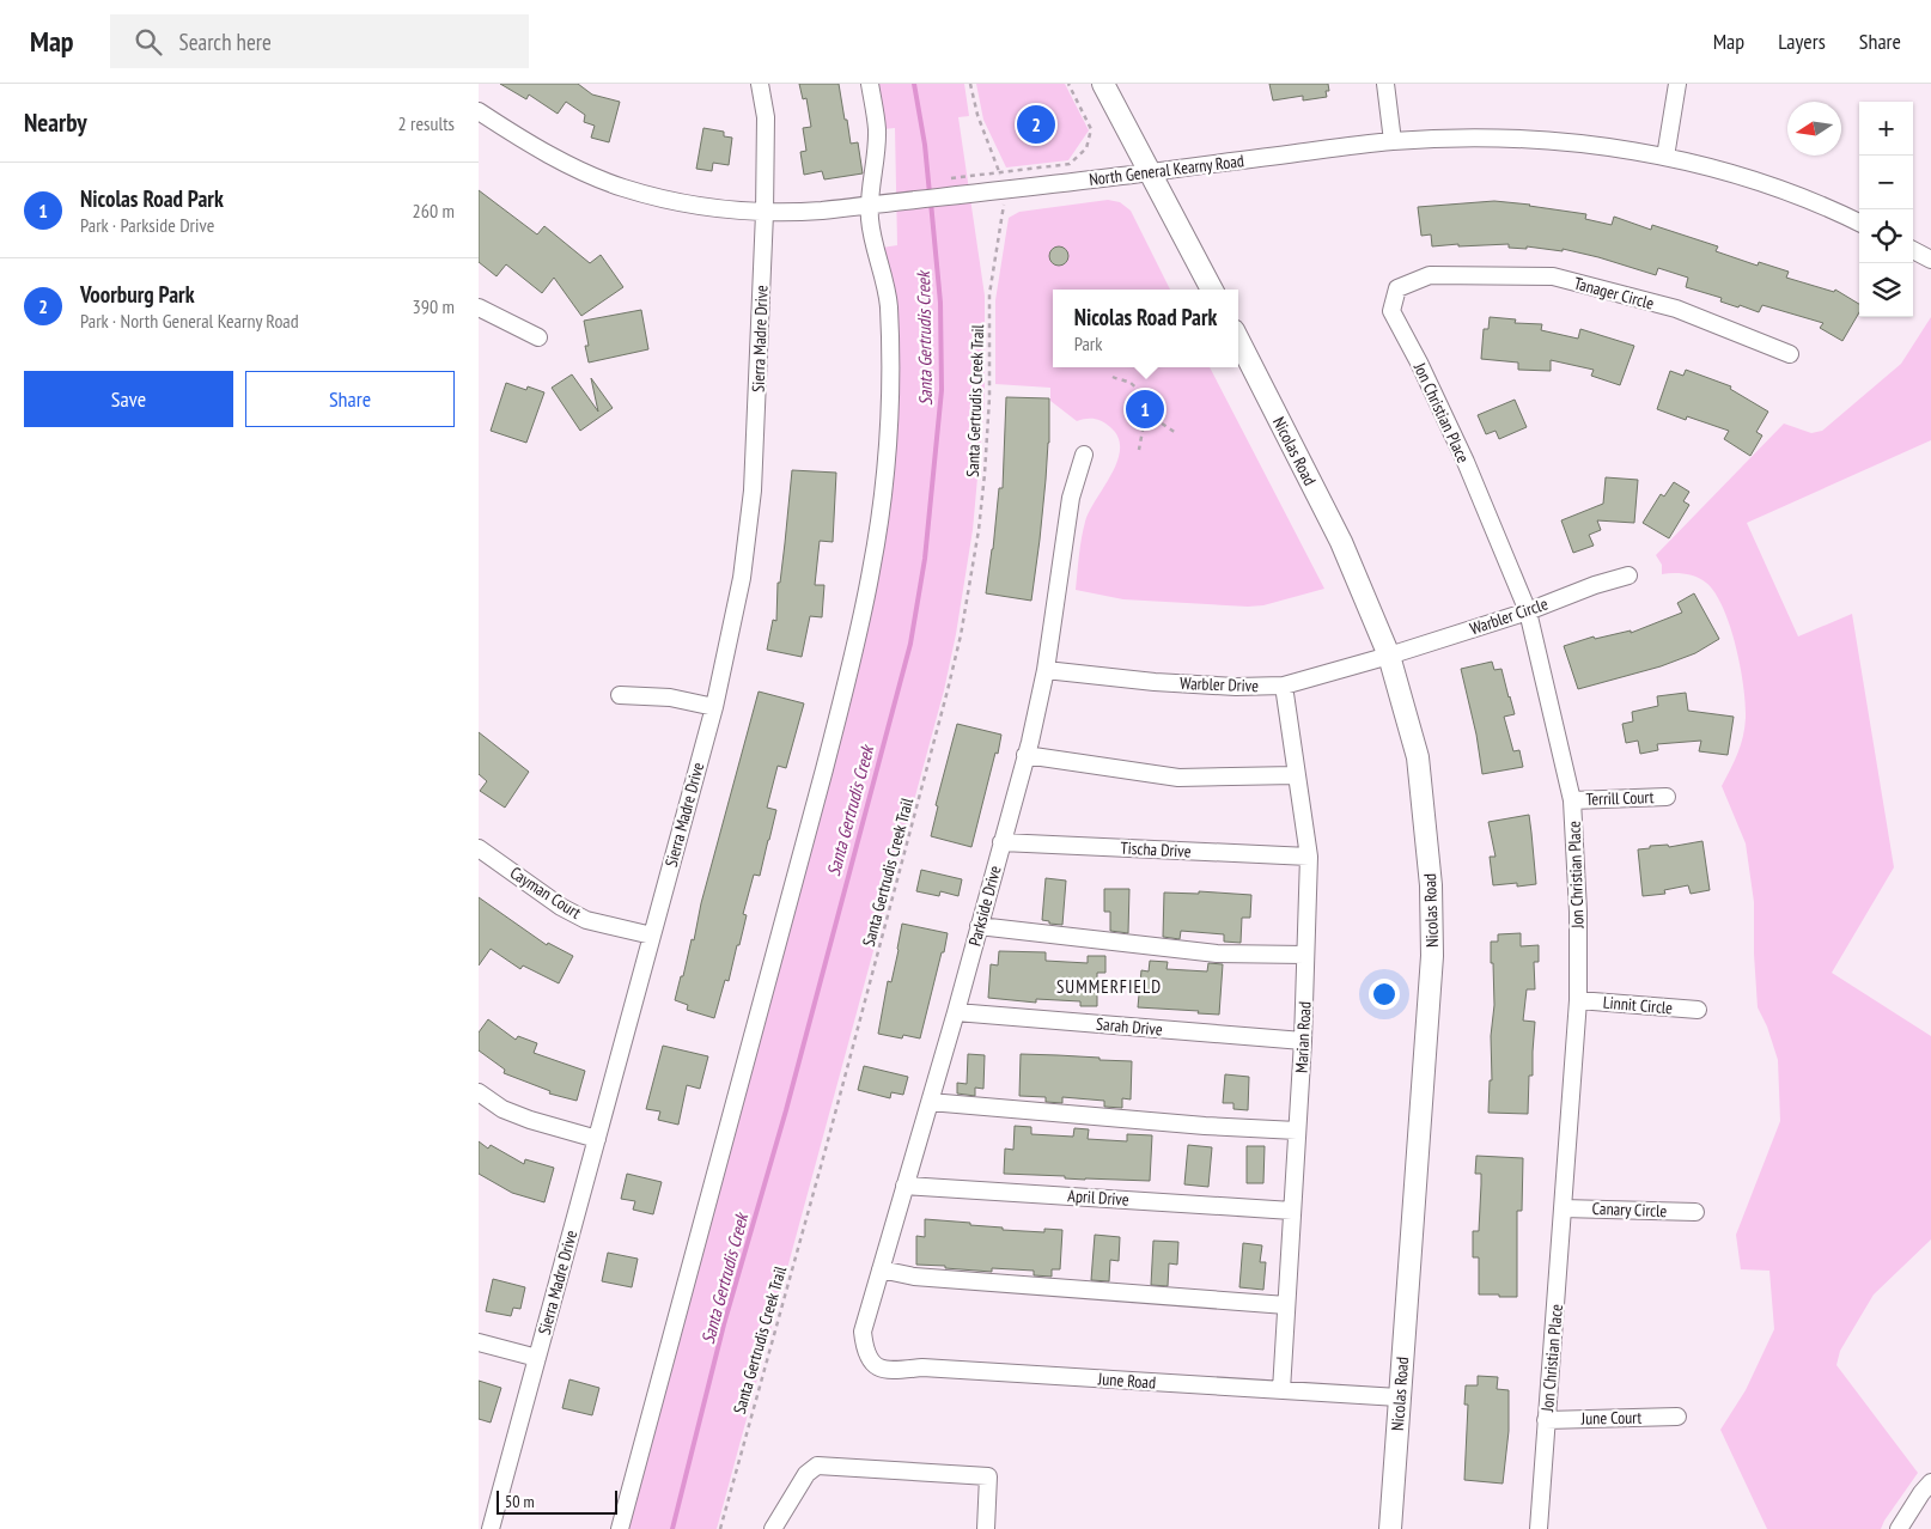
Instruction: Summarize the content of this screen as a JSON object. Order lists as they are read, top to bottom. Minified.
{"streets":{"main road":["Nicolas Road"],"street":["North General Kearny Road","Tanager Circle","Sierra Madre Drive","Jon Christian Place","Warbler Circle","Warbler Drive","Terrill Court","Tischa Drive","Cayman Court","Parkside Drive","Linnit Circle","Sarah Drive","Marian Road","April Drive","Canary Circle","June Road","June Court"],"path":["Santa Gertrudis Creek Trail"]},"crossings":[["North General Kearny Road","Sierra Madre Drive"],["Tanager Circle","Jon Christian Place"],["Sierra Madre Drive","Cayman Court"],["Jon Christian Place","Warbler Circle"],["Jon Christian Place","Terrill Court"],["Jon Christian Place","Linnit Circle"],["Jon Christian Place","Canary Circle"],["Jon Christian Place","June Court"],["Nicolas Road","Warbler Circle"],["Nicolas Road","Warbler Drive"],["Nicolas Road","June Road"],["Warbler Circle","Warbler Drive"],["Warbler Drive","Parkside Drive"],["Warbler Drive","Marian Road"],["Tischa Drive","Parkside Drive"],["Tischa Drive","Marian Road"],["Parkside Drive","Sarah Drive"],["Parkside Drive","April Drive"],["Parkside Drive","June Road"],["Sarah Drive","Marian Road"],["Marian Road","April Drive"],["Marian Road","June Road"]],"districts":["SUMMERFIELD"],"water":["Santa Gertrudis Creek"],"scale_bar":"50 m","north":"left","page":{"header":"Map","search":"Search here","nav":["Map","Layers","Share"],"heading":["Nearby","2 results"],"map_buttons":["+","−"],"pins":["2","1"],"list":[{"mark":"1","name":"Nicolas Road Park","note":"Park · Parkside Drive","value":"260 m"},{"mark":"2","name":"Voorburg Park","note":"Park · North General Kearny Road","value":"390 m"}],"popup":["Nicolas Road Park","Park"],"buttons":["Save","Share"],"scale":"50 m"}}
